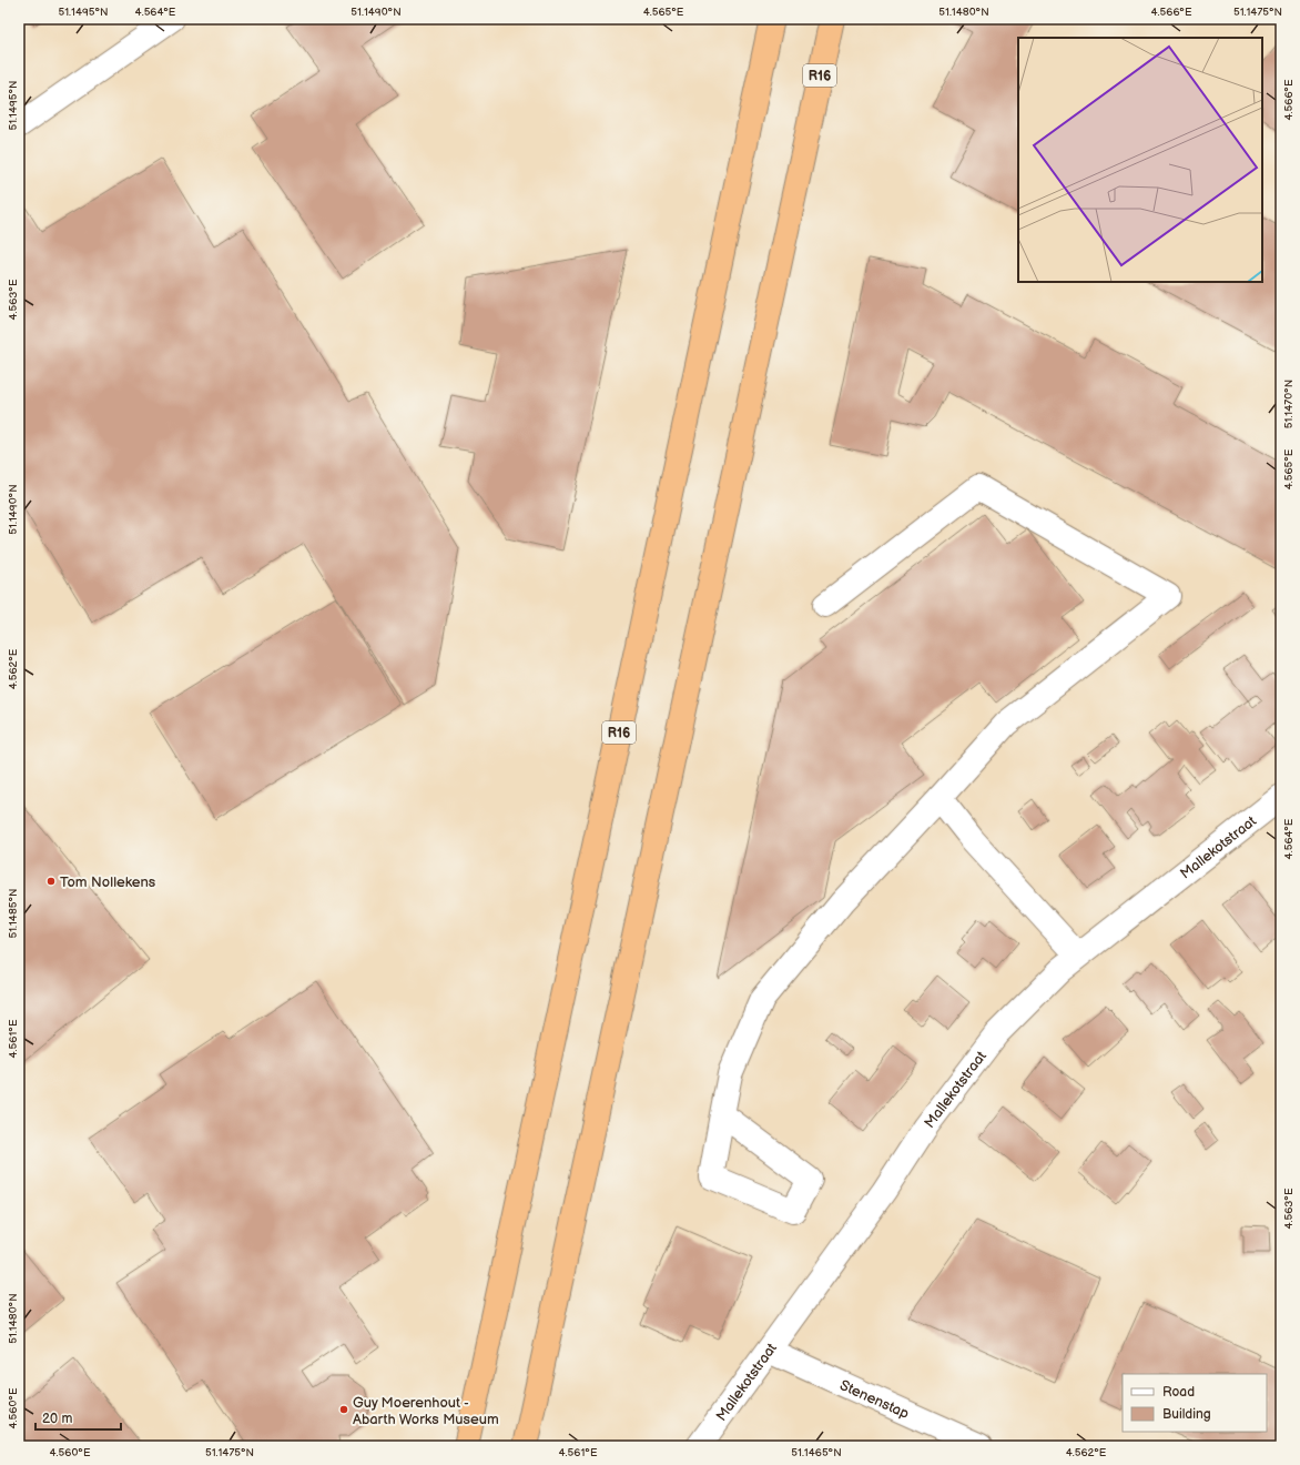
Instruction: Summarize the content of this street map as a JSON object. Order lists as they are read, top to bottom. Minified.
{"streets":{"highway":["R16"],"street":["Mallekotstraat","Stenenstap"]},"crossings":[["Mallekotstraat","Stenenstap"]],"places":["Tom Nollekens","Guy Moerenhout - Abarth Works Museum"],"legend":["Road","Building"],"scale_bar":"20 m","coordinates":["51.1495°N","4.564°E","51.1490°N","4.565°E","51.1480°N","4.566°E","51.1475°N","4.563°E","51.1470°N","4.562°E","51.1485°N","4.561°E","4.560°E","51.1465°N"]}
